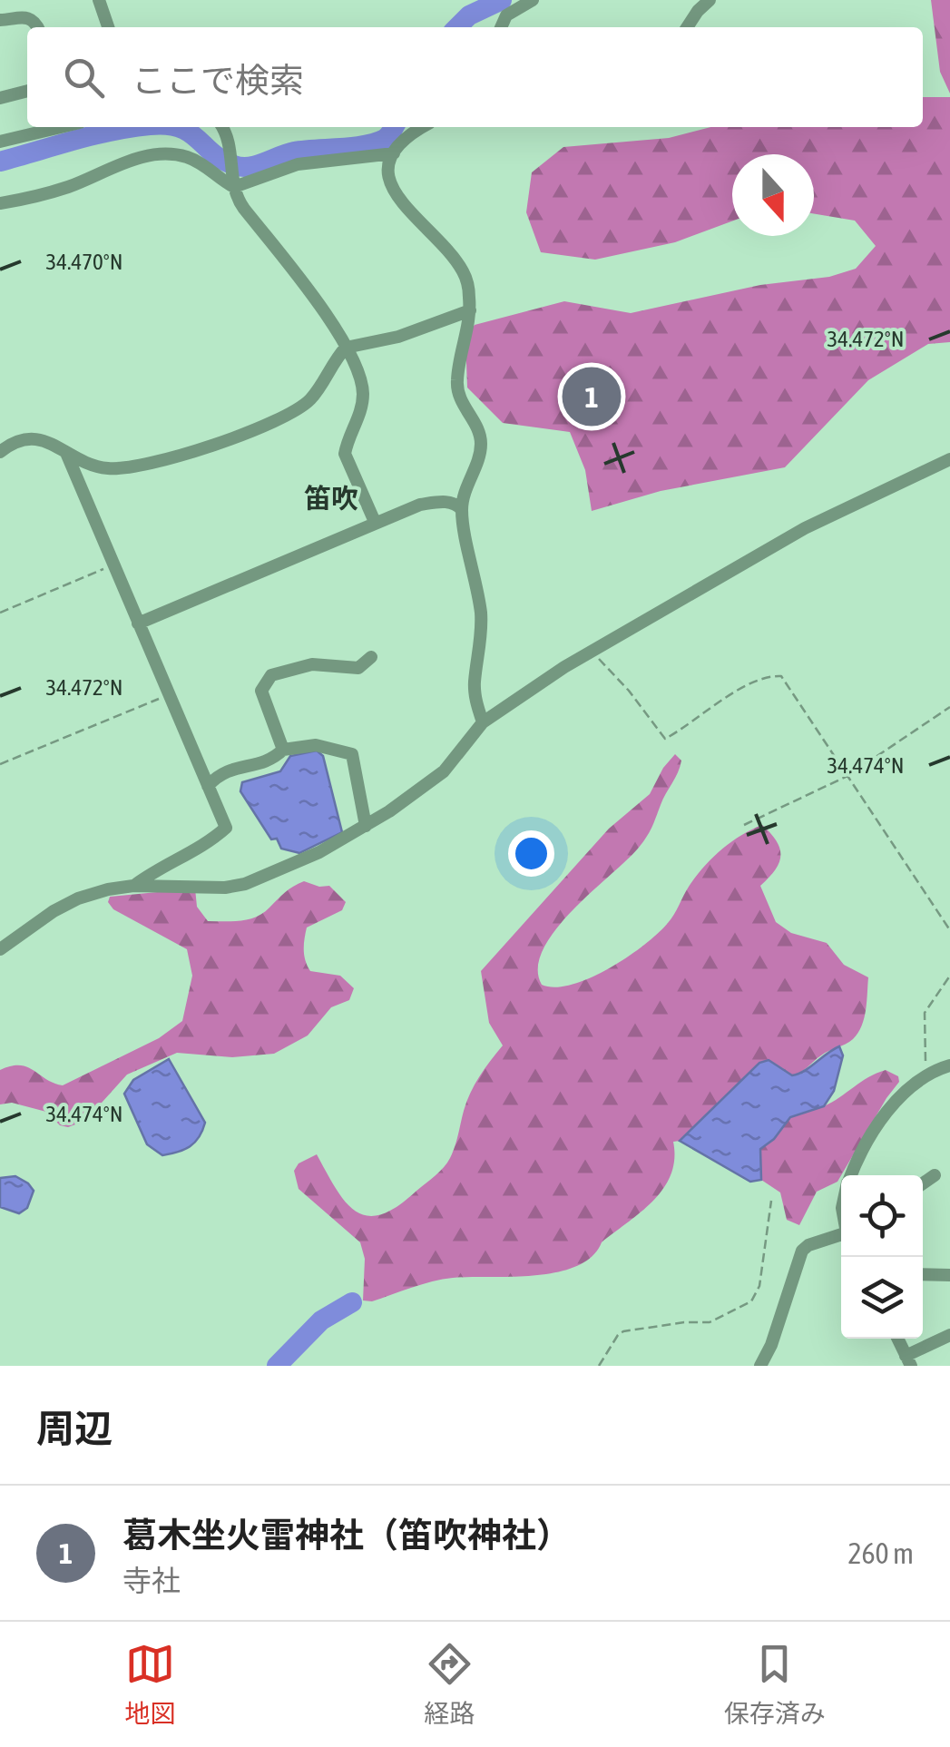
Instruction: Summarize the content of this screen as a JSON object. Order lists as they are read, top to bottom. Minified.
{"districts":["笛吹"],"north":"bottom","page":{"search":"ここで検索","pins":"1","heading":"周辺","list":[{"mark":"1","name":"葛木坐火雷神社（笛吹神社）","note":"寺社","value":"260 m"}],"nav":["地図","経路","保存済み"]},"coordinates":["34.470°N","34.472°N","34.474°N"]}
